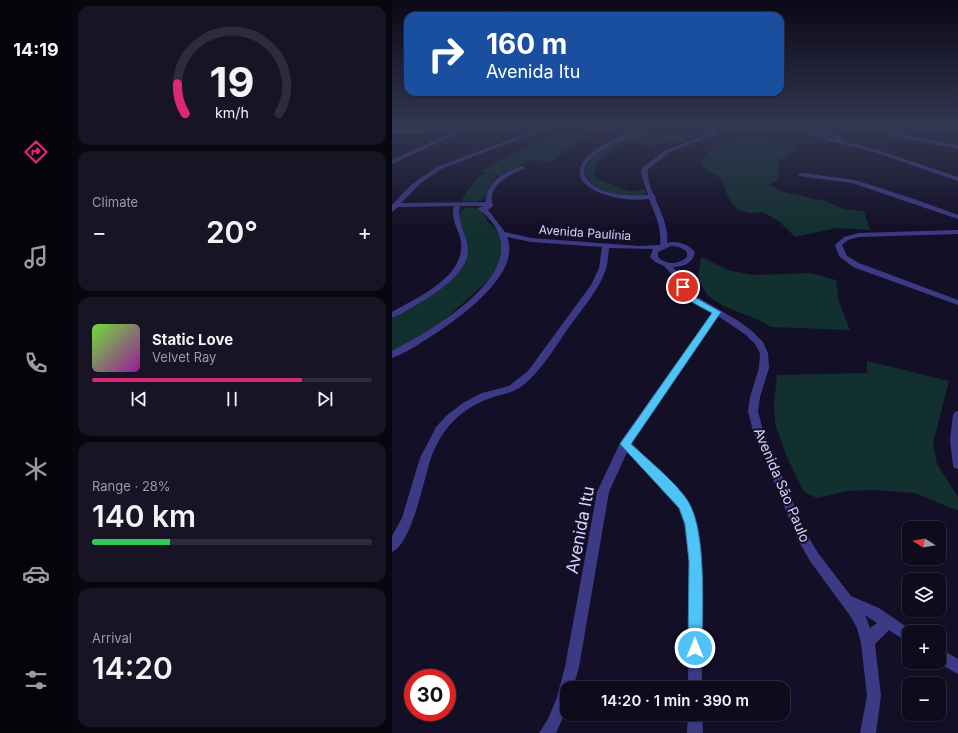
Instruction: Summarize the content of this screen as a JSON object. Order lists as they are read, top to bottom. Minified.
{"streets":{"street":["Avenida Paulínia","Avenida São Paulo","Avenida Itu"]},"crossings":[["Avenida Paulínia","Avenida São Paulo"],["Avenida São Paulo","Avenida Itu"]],"north":"left","page":{"tabs":"14:19","turn":["160 m","Avenida Itu"],"tile":["Climate",["Range · 28%","140 km"],["Arrival","14:20"]],"heat":["−","20°","+"],"song":["Static Love","Velvet Ray"],"map_buttons":["+","−"],"limit":"30","trip":"14:20 · 1 min · 390 m","gauge":["19","km/h"]}}
